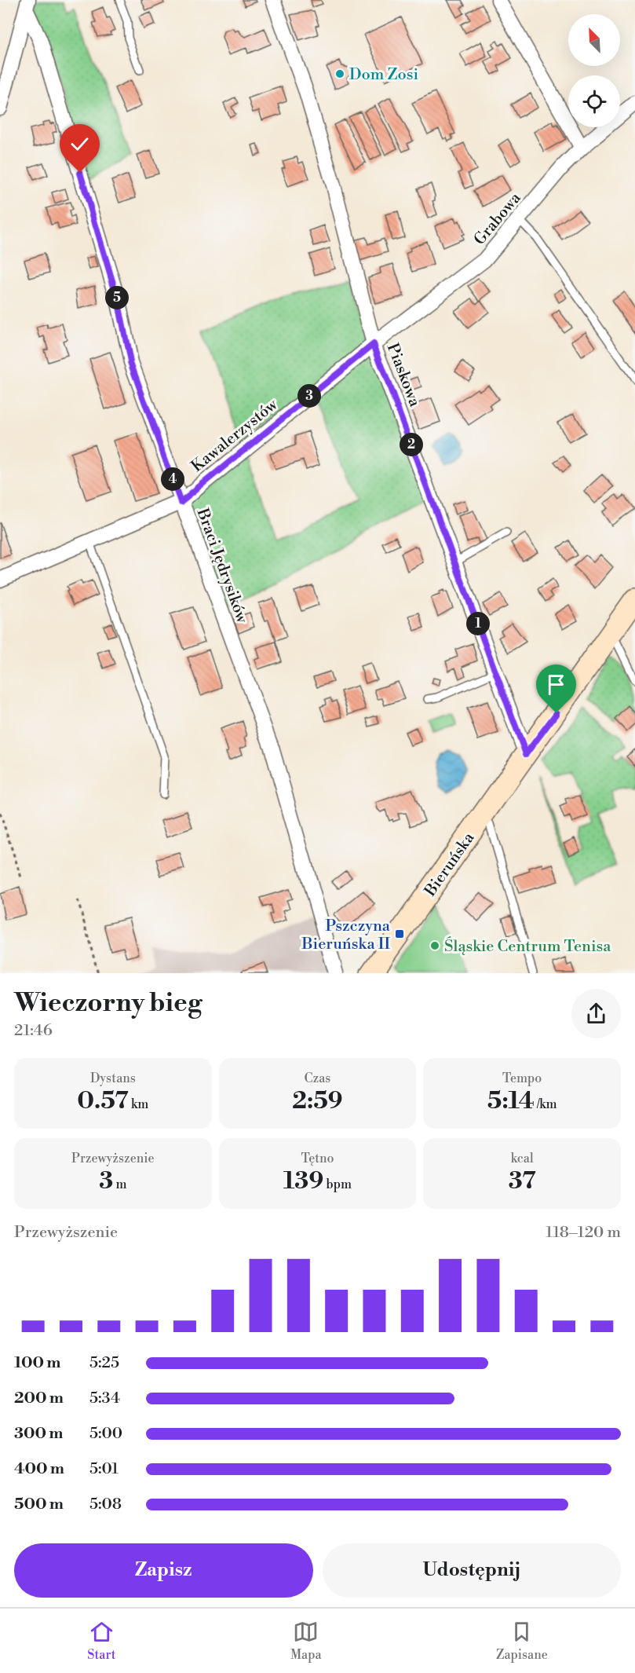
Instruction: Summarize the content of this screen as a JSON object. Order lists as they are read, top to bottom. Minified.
{"streets":{"main road":["Bieruńska"],"street":["Grabowa","Piaskowa","Kawalerzystów","Braci Jędrysików"]},"crossings":[["Grabowa","Piaskowa"],["Grabowa","Kawalerzystów"],["Piaskowa","Kawalerzystów"],["Piaskowa","Bieruńska"],["Kawalerzystów","Braci Jędrysików"]],"places":{"other":["Dom Zosi","Śląskie Centrum Tenisa"],"transit":["Pszczyna Bieruńska II"]},"north":"top left","page":{"pins":["5","3","2","4","1"],"heading":["Wieczorny bieg","21:46"],"stats":[["Dystans","0.57 km"],["Czas","2:59"],["Tempo","5:14 /km"],["Przewyższenie","3 m"],["Tętno","139 bpm"],["kcal","37"]],"chart":["Przewyższenie","118–120 m"],"list":[{"name":"100 m","note":"5:25"},{"name":"200 m","note":"5:34"},{"name":"300 m","note":"5:00"},{"name":"400 m","note":"5:01"},{"name":"500 m","note":"5:08"}],"buttons":["Zapisz","Udostępnij"],"tabs":["Start","Mapa","Zapisane"]}}
